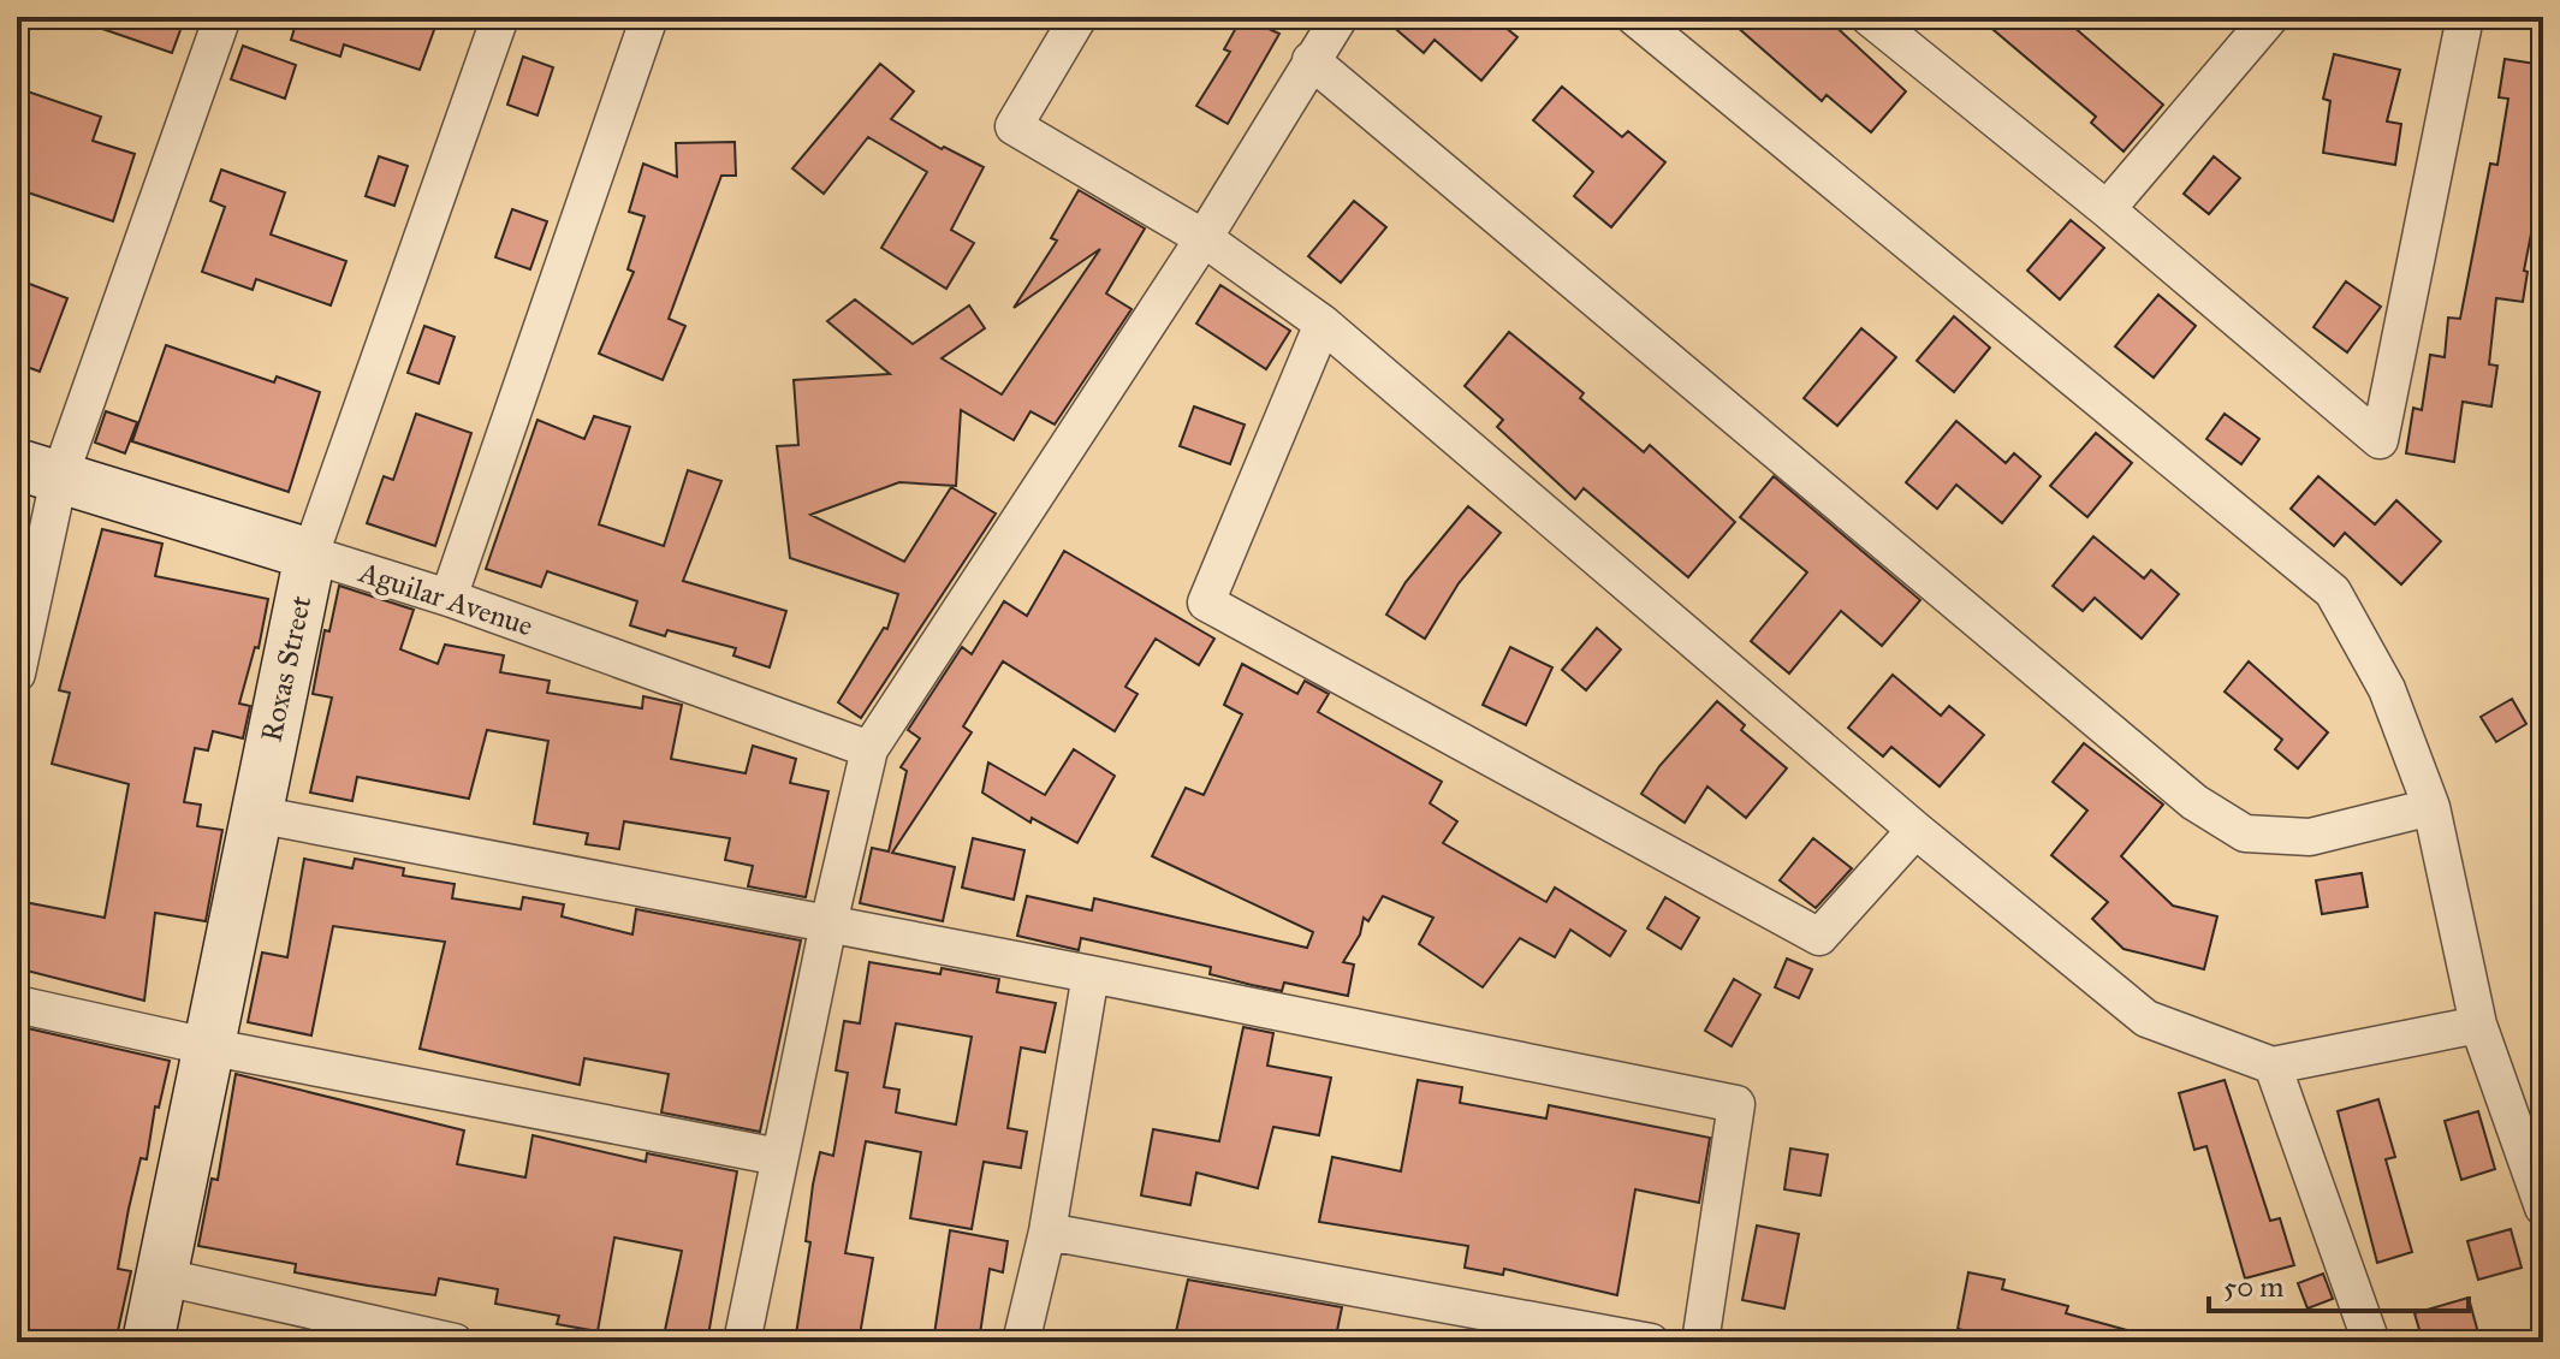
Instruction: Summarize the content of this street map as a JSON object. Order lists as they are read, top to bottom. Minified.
{"streets":{"street":["Aguilar Avenue","Roxas Street"]},"crossings":[["Aguilar Avenue","Roxas Street"]],"scale_bar":"50 m"}
